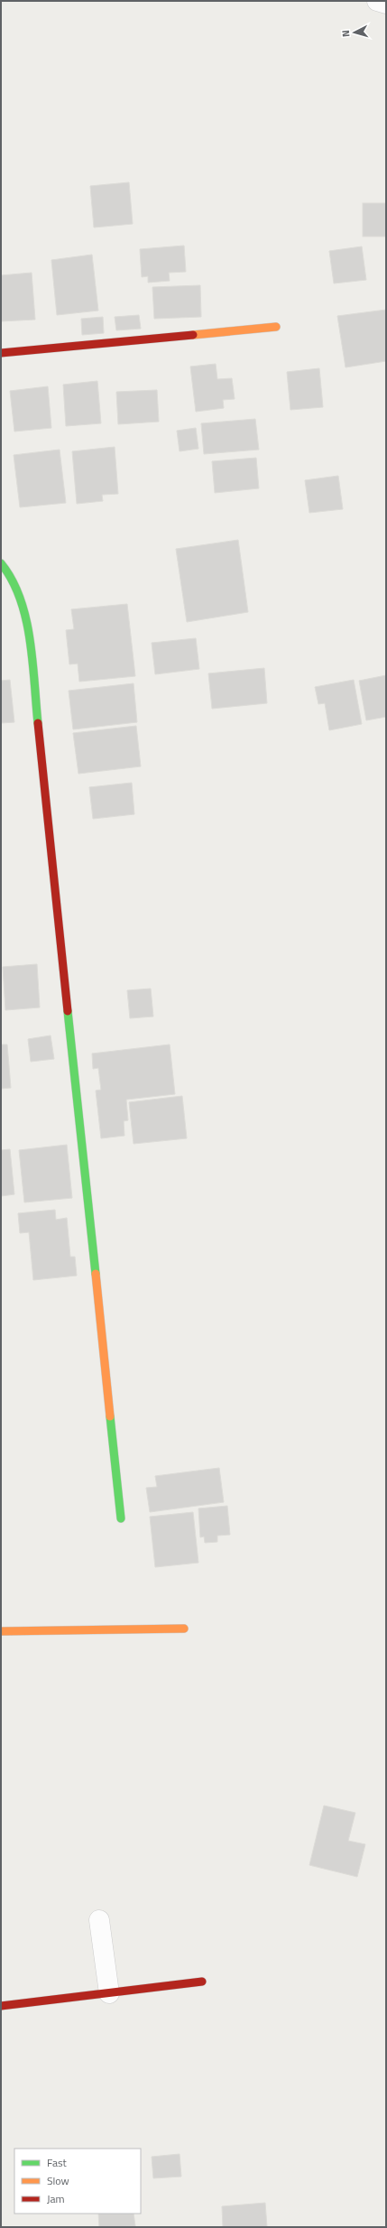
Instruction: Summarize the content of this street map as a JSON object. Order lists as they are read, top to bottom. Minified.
{"legend":["Fast","Slow","Jam"],"north":"left"}
